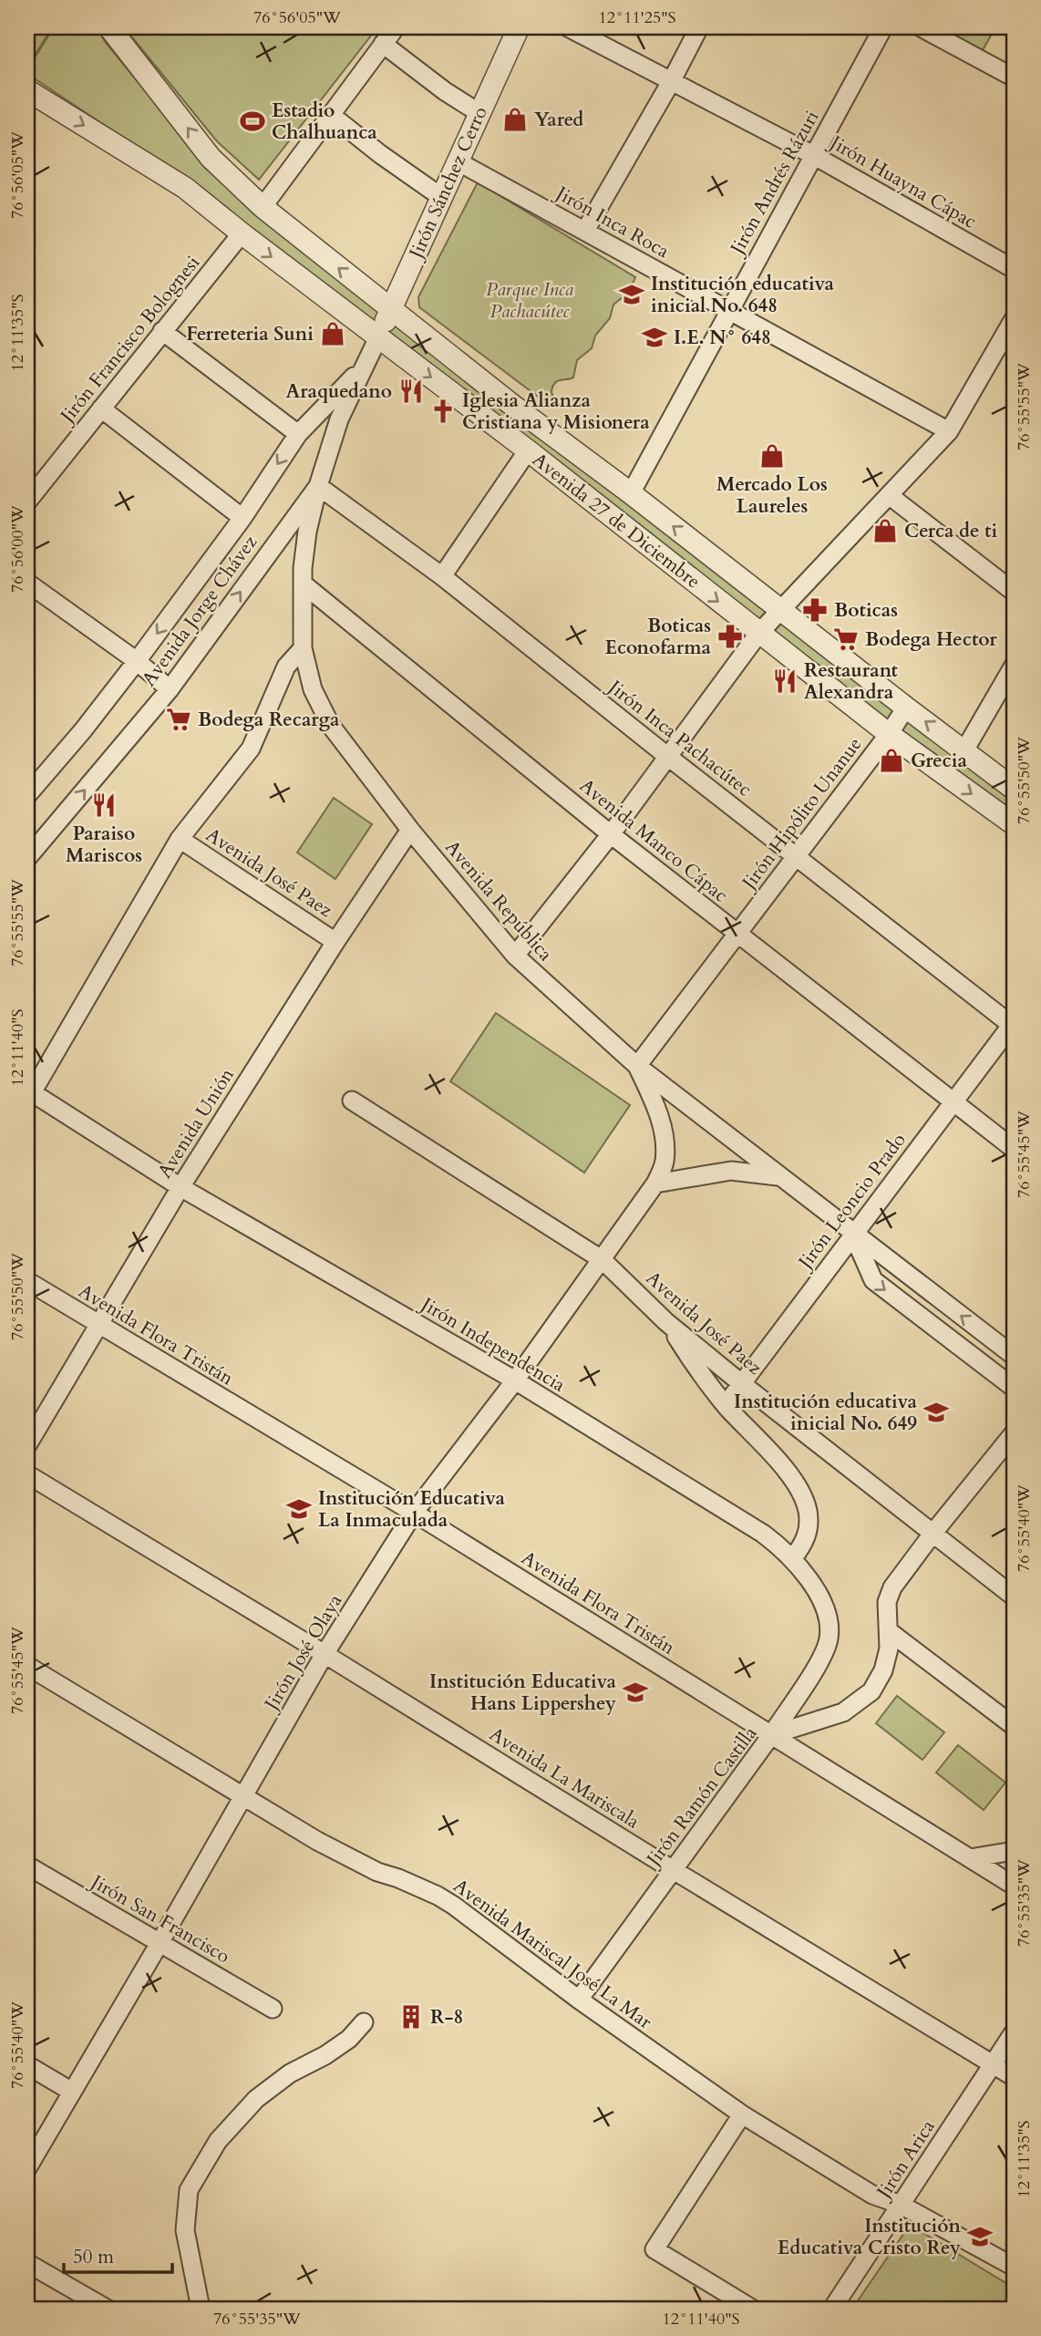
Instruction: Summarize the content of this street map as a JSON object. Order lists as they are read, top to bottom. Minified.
{"streets":{"street":["Jirón Sánchez Cerro","Jirón Andrés Rázuri","Jirón Huayna Cápac","Jirón Inca Roca","Jirón Francisco Bolognesi","Avenida 27 de Diciembre","Avenida Jorge Chávez","Jirón Inca Pachacútec","Jirón Hipólito Unanue","Avenida Manco Cápac","Avenida José Paez","Avenida República","Avenida Unión","Jirón Leoncio Prado","Avenida Flora Tristán","Jirón Independencia","Jirón José Olaya","Avenida La Mariscala","Jirón Ramón Castilla","Jirón San Francisco","Avenida Mariscal José La Mar","Jirón Arica"]},"crossings":[["Jirón Sánchez Cerro","Jirón Inca Roca"],["Jirón Sánchez Cerro","Avenida 27 de Diciembre"],["Jirón Sánchez Cerro","Avenida Jorge Chávez"],["Jirón Andrés Rázuri","Jirón Huayna Cápac"],["Jirón Andrés Rázuri","Jirón Inca Roca"],["Jirón Andrés Rázuri","Avenida 27 de Diciembre"],["Jirón Francisco Bolognesi","Avenida 27 de Diciembre"],["Avenida 27 de Diciembre","Avenida Jorge Chávez"],["Avenida 27 de Diciembre","Jirón Hipólito Unanue"],["Avenida Jorge Chávez","Jirón Inca Pachacútec"],["Avenida Jorge Chávez","Avenida República"],["Jirón Inca Pachacútec","Jirón Hipólito Unanue"],["Jirón Inca Pachacútec","Avenida República"],["Jirón Inca Pachacútec","Jirón Leoncio Prado"],["Jirón Hipólito Unanue","Avenida Manco Cápac"],["Jirón Hipólito Unanue","Avenida República"],["Jirón Hipólito Unanue","Jirón José Olaya"],["Avenida Manco Cápac","Avenida República"],["Avenida Manco Cápac","Jirón Leoncio Prado"],["Avenida José Paez","Avenida Unión"],["Avenida José Paez","Jirón Leoncio Prado"],["Avenida José Paez","Jirón José Olaya"],["Avenida José Paez","Jirón Ramón Castilla"],["Avenida República","Avenida Unión"],["Avenida República","Jirón Leoncio Prado"],["Avenida República","Jirón José Olaya"],["Avenida Unión","Avenida Flora Tristán"],["Avenida Unión","Jirón Independencia"],["Avenida Flora Tristán","Jirón Independencia"],["Avenida Flora Tristán","Jirón José Olaya"],["Avenida Flora Tristán","Jirón Ramón Castilla"],["Jirón Independencia","Jirón José Olaya"],["Jirón Independencia","Jirón Ramón Castilla"],["Jirón José Olaya","Avenida La Mariscala"],["Jirón José Olaya","Jirón San Francisco"],["Jirón José Olaya","Avenida Mariscal José La Mar"],["Avenida La Mariscala","Jirón Ramón Castilla"],["Avenida La Mariscala","Jirón Arica"],["Jirón Ramón Castilla","Avenida Mariscal José La Mar"],["Avenida Mariscal José La Mar","Jirón Arica"]],"parks":["Parque Inca Pachacútec"],"places":{"shop":["Yared","Ferreteria Suni","Mercado Los Laureles","Cerca de ti","Grecia"],"sports":["Estadio Chalhuanca"],"school or university":["Institución educativa inicial No. 648","I.E. N° 648","Institución educativa inicial No. 649","Institución Educativa La Inmaculada","Institución Educativa Hans Lippershey","Institución Educativa Cristo Rey"],"restaurant":["Araquedano","Restaurant Alexandra","Paraiso Mariscos"],"church":["Iglesia Alianza Cristiana y Misionera"],"pharmacy":["Boticas","Boticas Econofarma"],"supermarket":["Bodega Hector","Bodega Recarga"],"building":["R-8"]},"scale_bar":"50 m","coordinates":["76°56'05\"W","12°11'25\"S","12°11'35\"S","76°55'55\"W","76°56'00\"W","76°55'50\"W","12°11'40\"S","76°55'45\"W","76°55'40\"W","76°55'35\"W"]}
